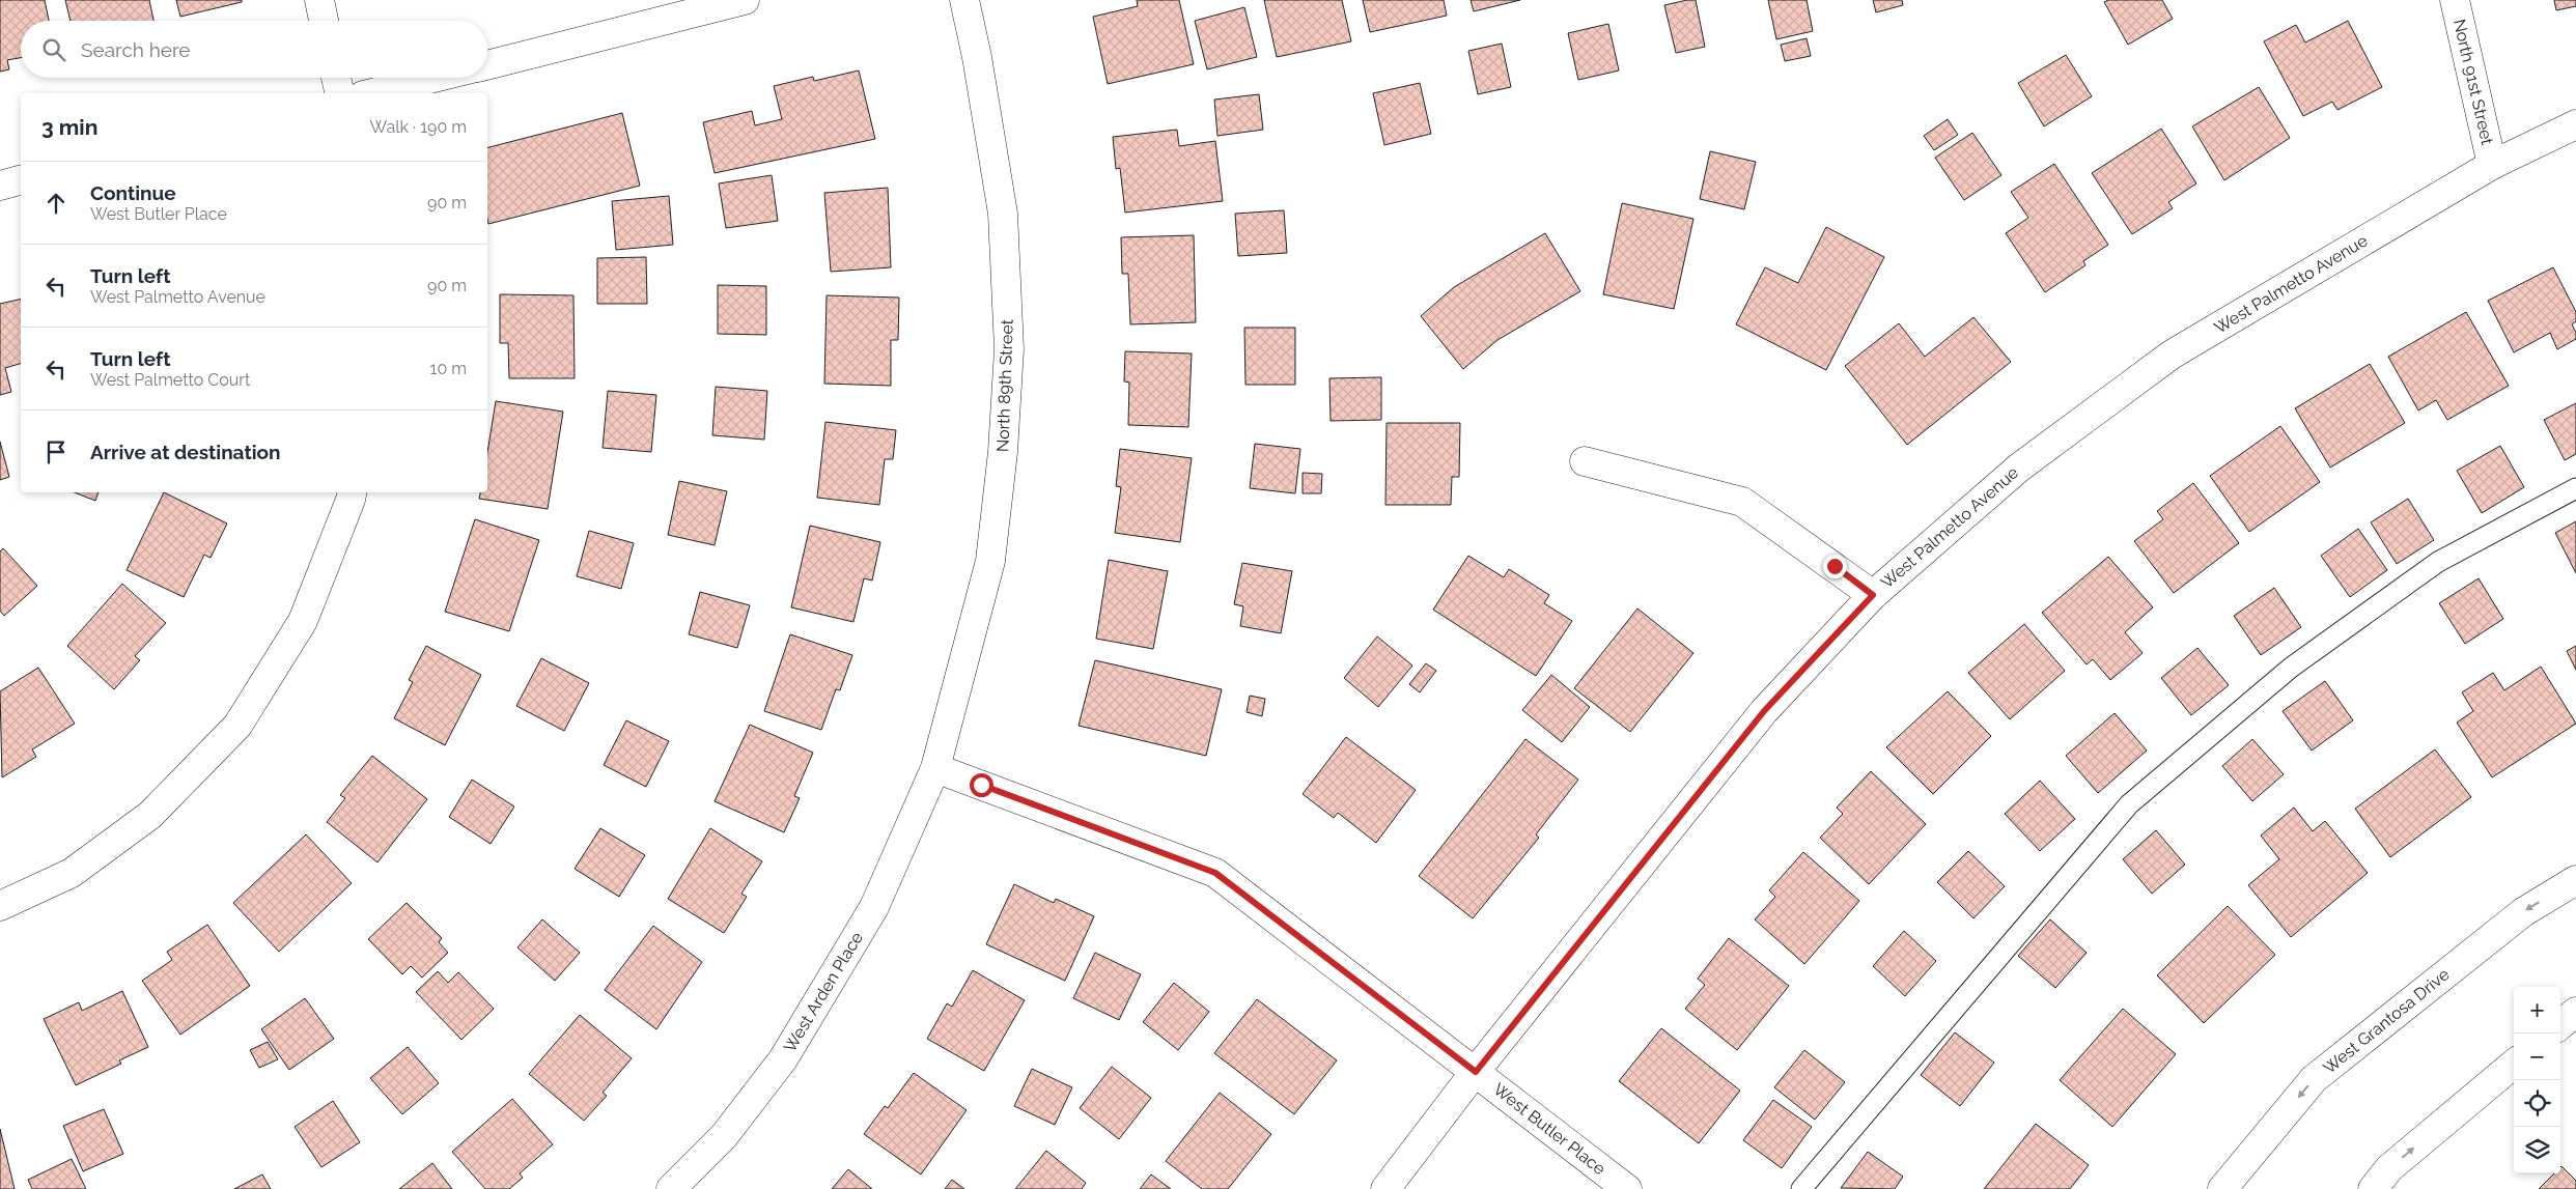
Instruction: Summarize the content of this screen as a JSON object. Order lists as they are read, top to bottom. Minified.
{"streets":{"street":["North 91st Street","West Palmetto Avenue","North 89th Street","West Arden Place","West Grantosa Drive","West Butler Place"]},"crossings":[["North 91st Street","West Palmetto Avenue"],["West Palmetto Avenue","West Butler Place"],["North 89th Street","West Arden Place"],["North 89th Street","West Butler Place"],["West Arden Place","West Butler Place"]],"page":{"search":"Search here","heading":["3 min","Walk · 190 m"],"list":[["Continue","West Butler Place","90 m"],["Turn left","West Palmetto Avenue","90 m"],["Turn left","West Palmetto Court","10 m"],"Arrive at destination"],"map_buttons":["+","−"]}}
